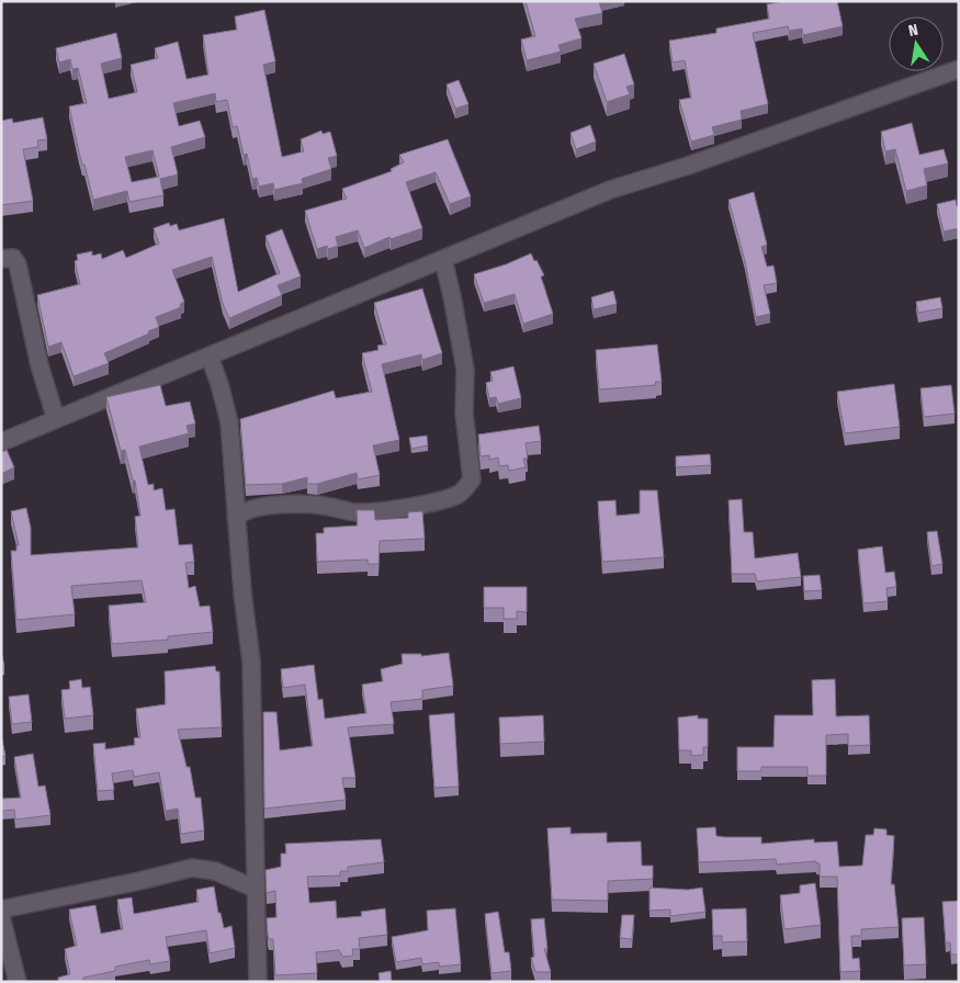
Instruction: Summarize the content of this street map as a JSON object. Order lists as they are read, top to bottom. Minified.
{"north":"top"}
